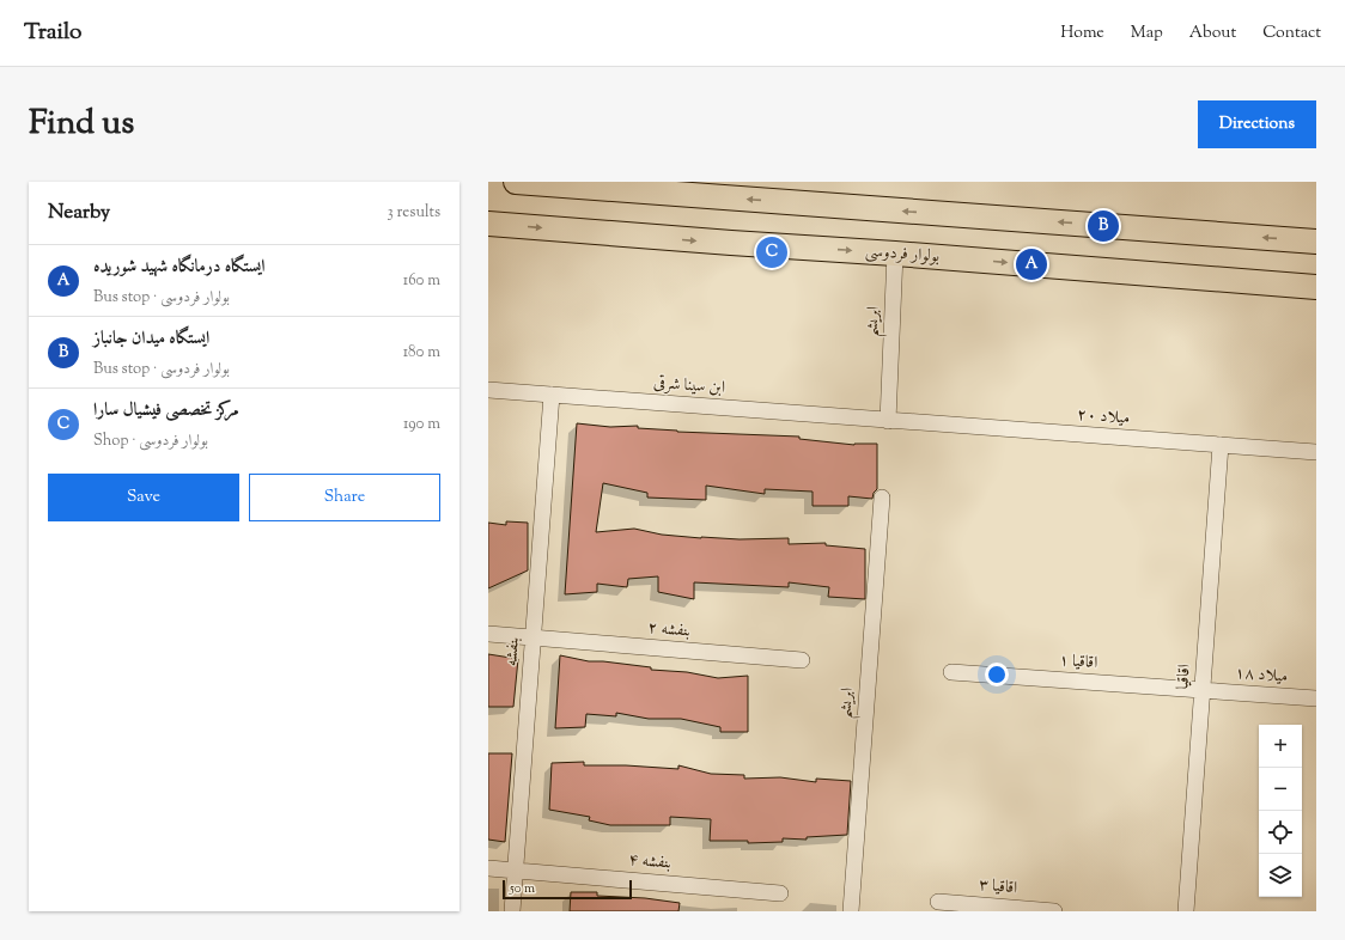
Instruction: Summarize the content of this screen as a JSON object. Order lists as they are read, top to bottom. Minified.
{"streets":{"main road":["بولوار فردوسی"],"street":["ابریشم","ابن سینا شرقی","میلاد ۲۰","بنفشه ۲","بنفشه","اقاقیا ۱","میلاد ۱۸","اقاقیا","بنفشه ۴","اقاقیا ۳"]},"crossings":[["بولوار فردوسی","ابریشم"],["ابریشم","ابن سینا شرقی"],["ابریشم","میلاد ۲۰"],["ابن سینا شرقی","میلاد ۲۰"],["ابن سینا شرقی","بنفشه"],["میلاد ۲۰","اقاقیا"],["بنفشه ۲","بنفشه"],["بنفشه","بنفشه ۴"],["اقاقیا ۱","میلاد ۱۸"],["اقاقیا ۱","اقاقیا"],["میلاد ۱۸","اقاقیا"]],"scale_bar":"50 m","page":{"header":"Trailo","nav":["Home","Map","About","Contact"],"title":"Find us","buttons":["Directions",["Save","Share"]],"heading":["Nearby","3 results"],"pins":["B","C","A"],"list":[{"mark":"A","name":"ایستگاه درمانگاه شهید شوریده","note":"Bus stop · بولوار فردوسی","value":"160 m"},{"mark":"B","name":"ایستگاه میدان جانباز","note":"Bus stop · بولوار فردوسی","value":"180 m"},{"mark":"C","name":"مرکز تخصصی فیشیال سارا","note":"Shop · بولوار فردوسی","value":"190 m"}],"map_buttons":["+","−"],"scale":"50 m"}}
